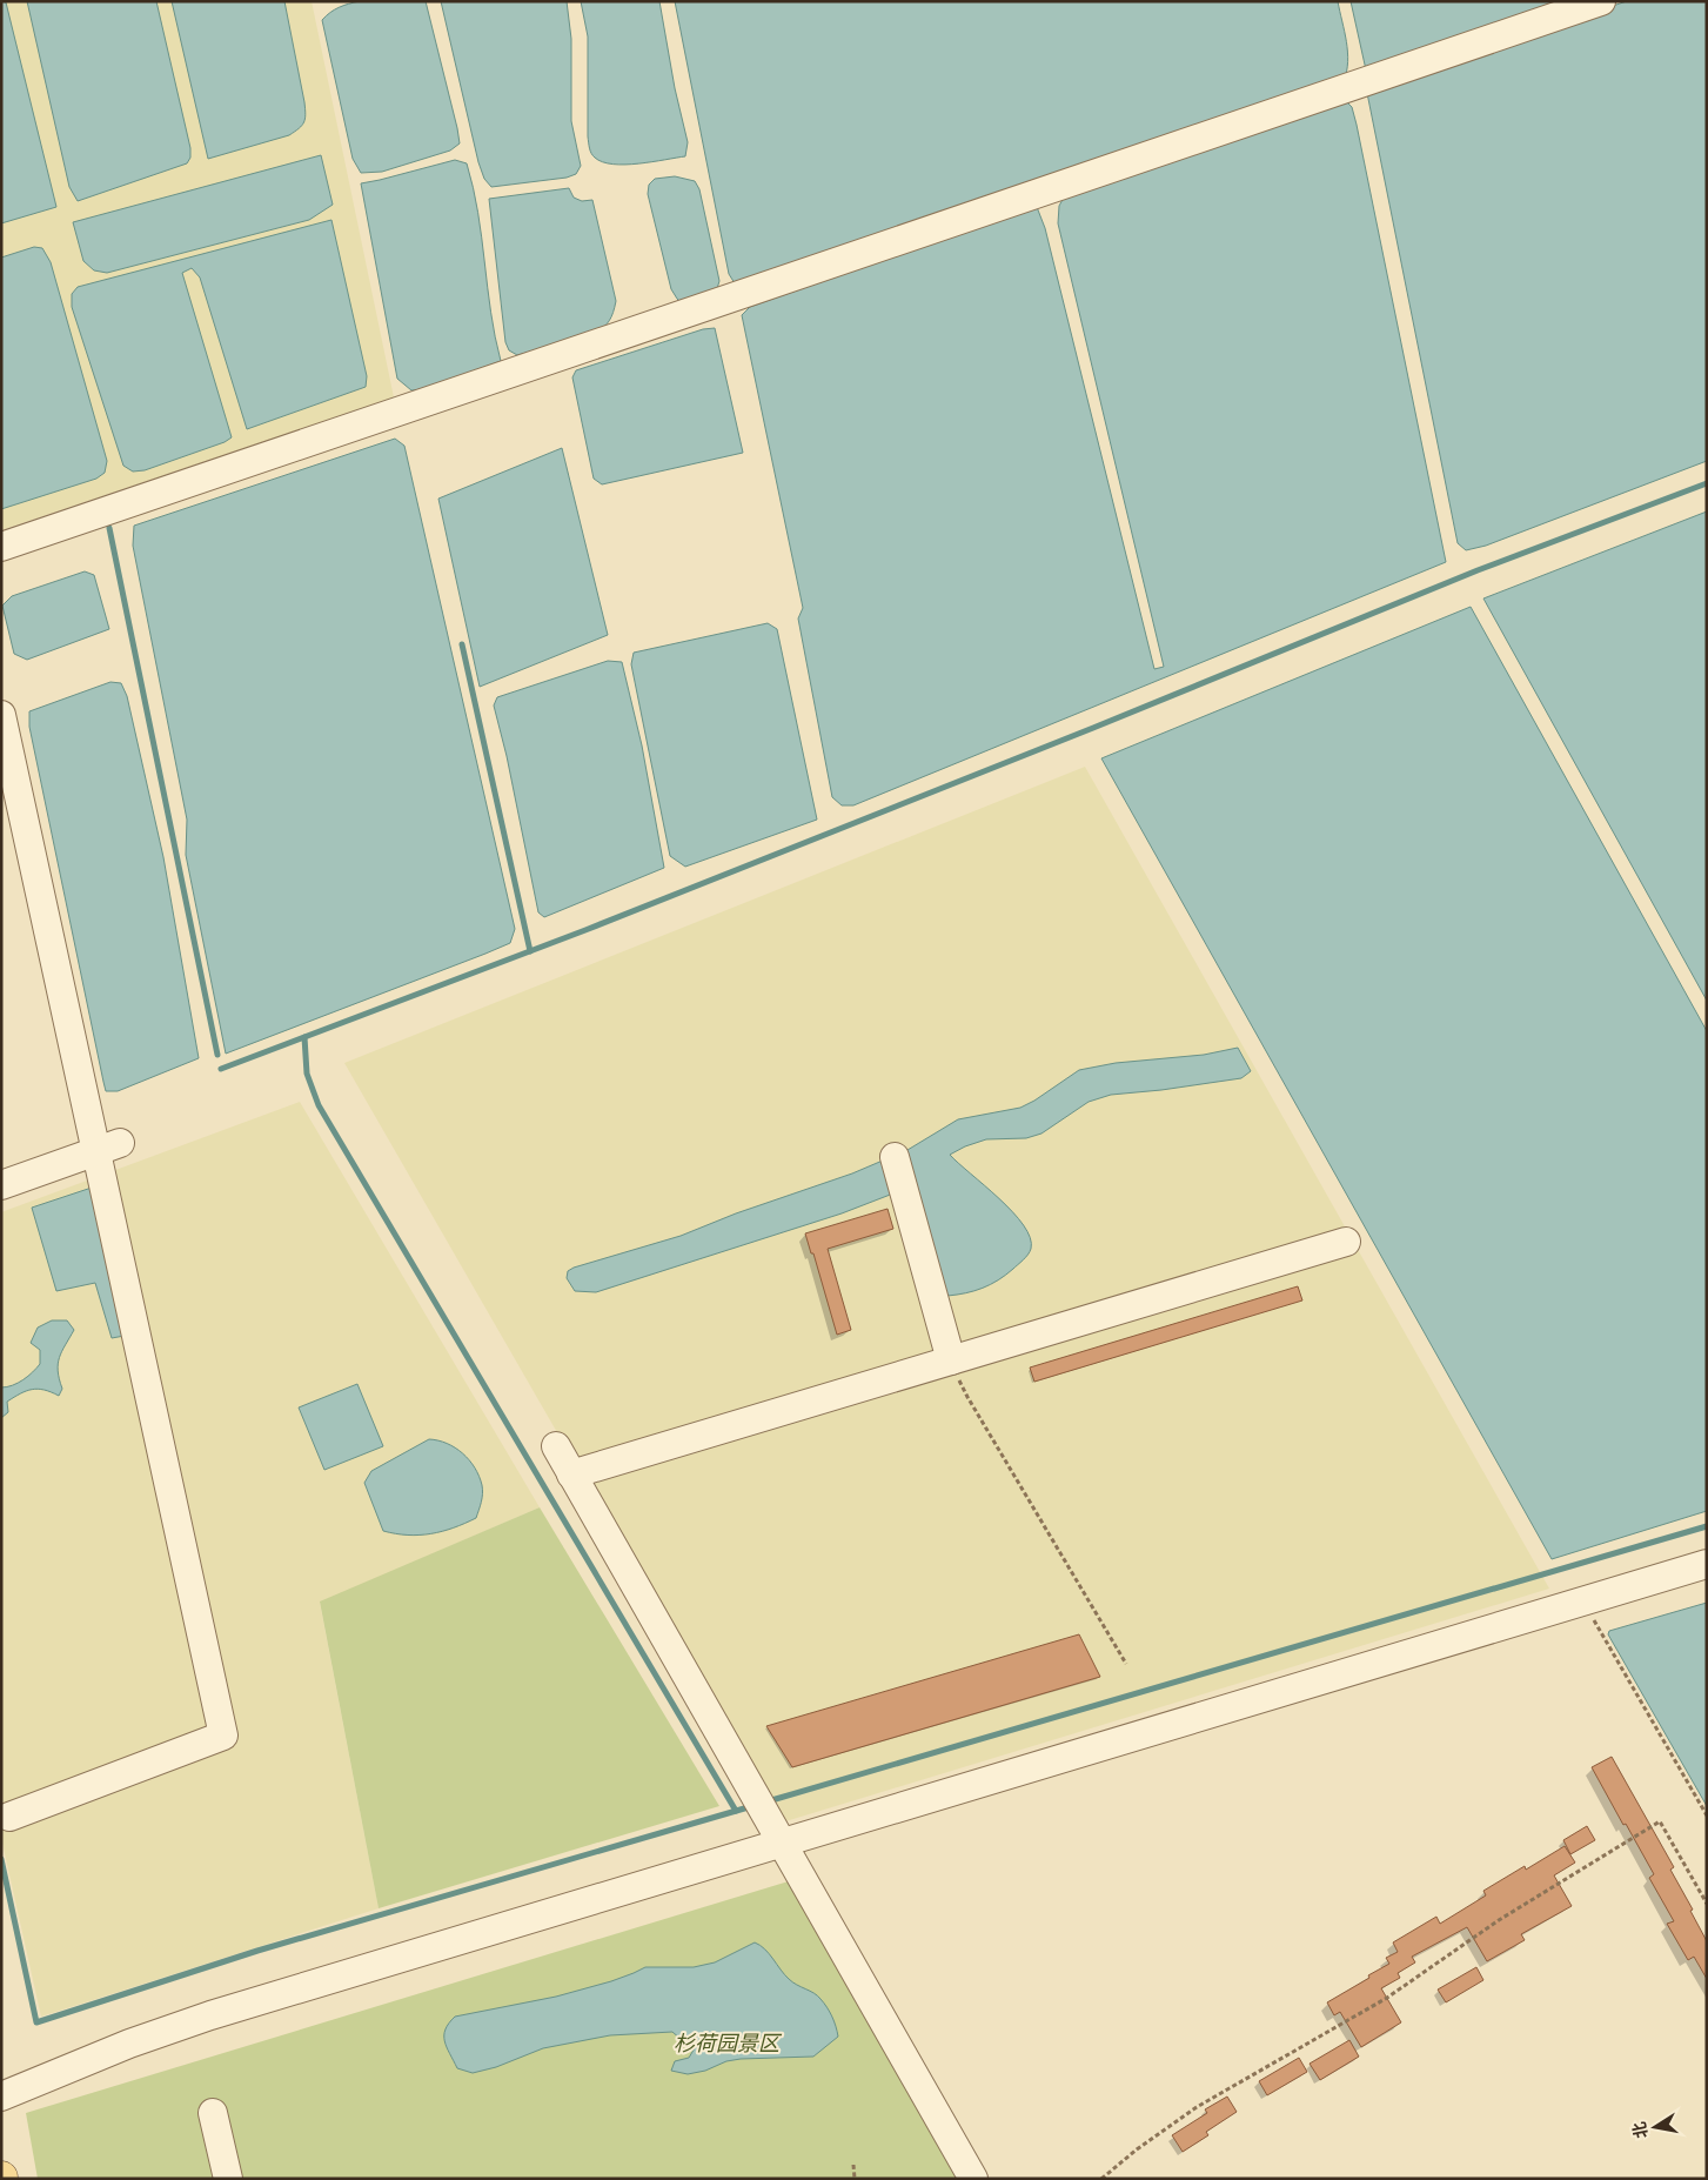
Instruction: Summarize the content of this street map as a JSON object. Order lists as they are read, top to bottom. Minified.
{"parks":["杉荷园景区"],"north":"left"}
